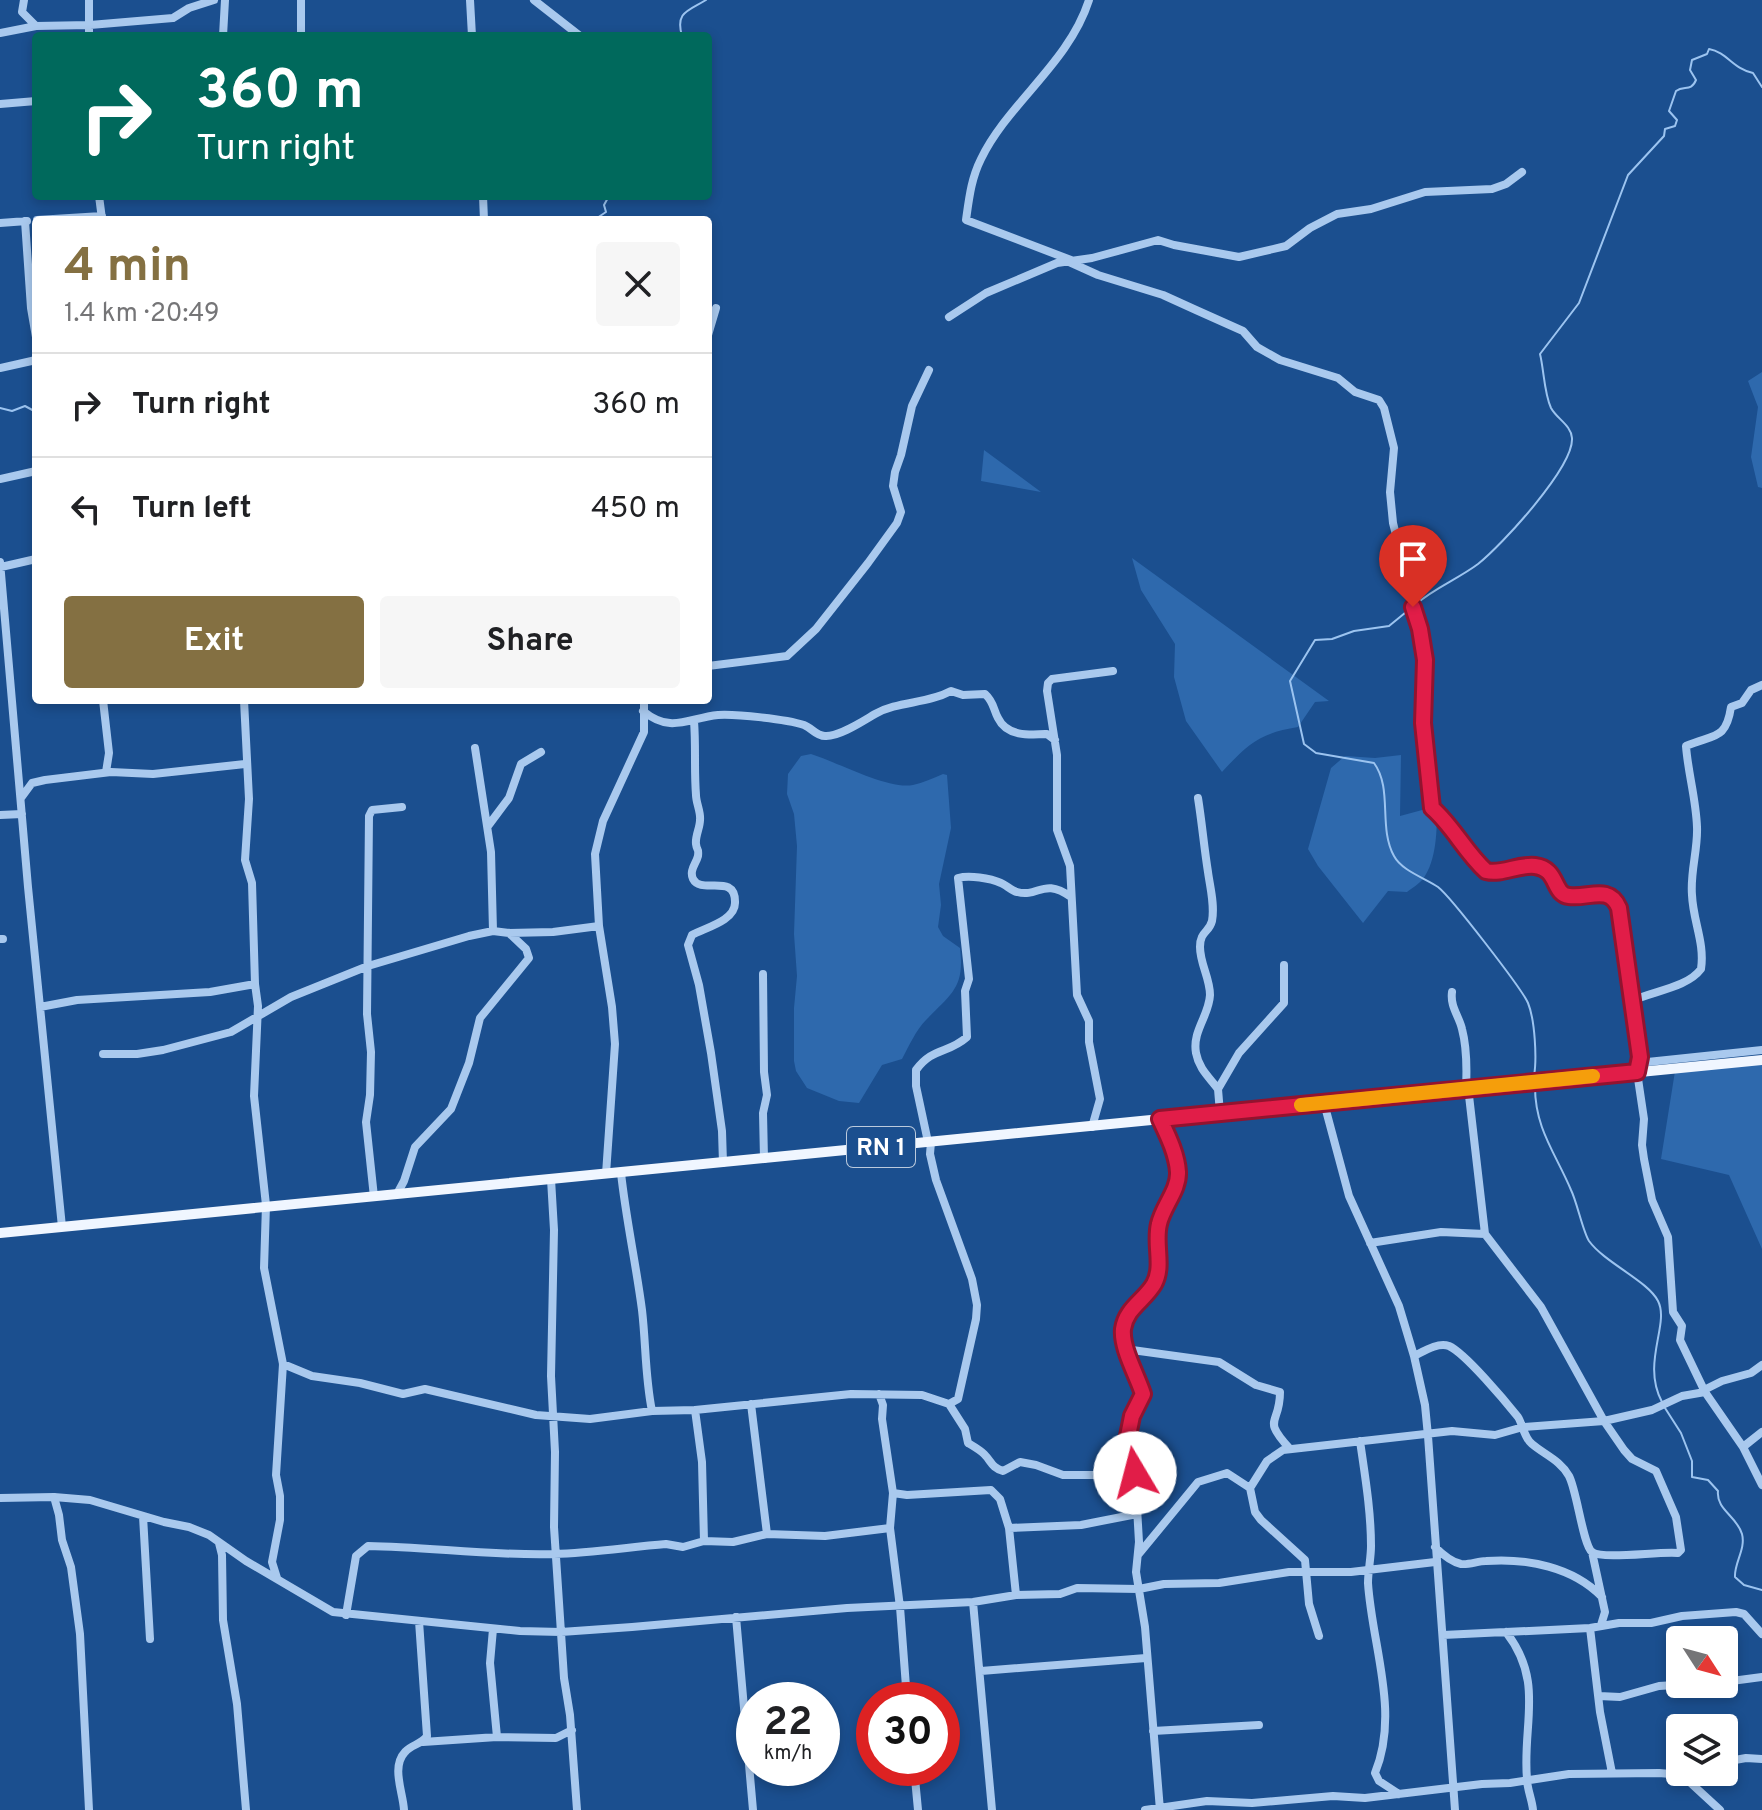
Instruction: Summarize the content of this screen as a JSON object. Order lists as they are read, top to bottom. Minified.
{"streets":{"main road":["RN 1"]},"north":"bottom right","page":{"turn":["360 m","Turn right"],"heading":["4 min","1.4 km · 20:49"],"list":[{"name":"Turn right","value":"360 m"},{"name":"Turn left","value":"450 m"}],"buttons":["Exit","Share"],"speed":"22 km/h","limit":"30"}}
